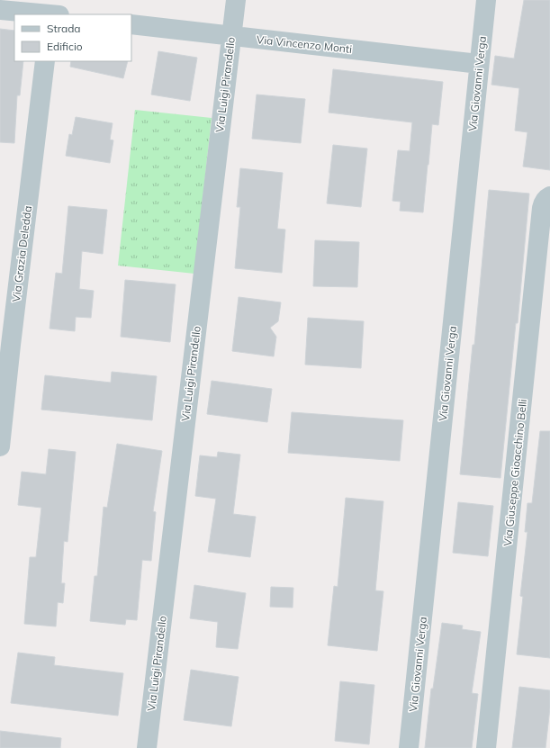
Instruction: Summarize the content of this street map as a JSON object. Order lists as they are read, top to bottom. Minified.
{"streets":{"street":["Via Vincenzo Monti","Via Giovanni Verga","Via Luigi Pirandello","Via Grazia Deledda","Via Giuseppe Gioacchino Belli"]},"crossings":[["Via Vincenzo Monti","Via Giovanni Verga"],["Via Vincenzo Monti","Via Luigi Pirandello"]],"legend":["Strada","Edificio"]}
